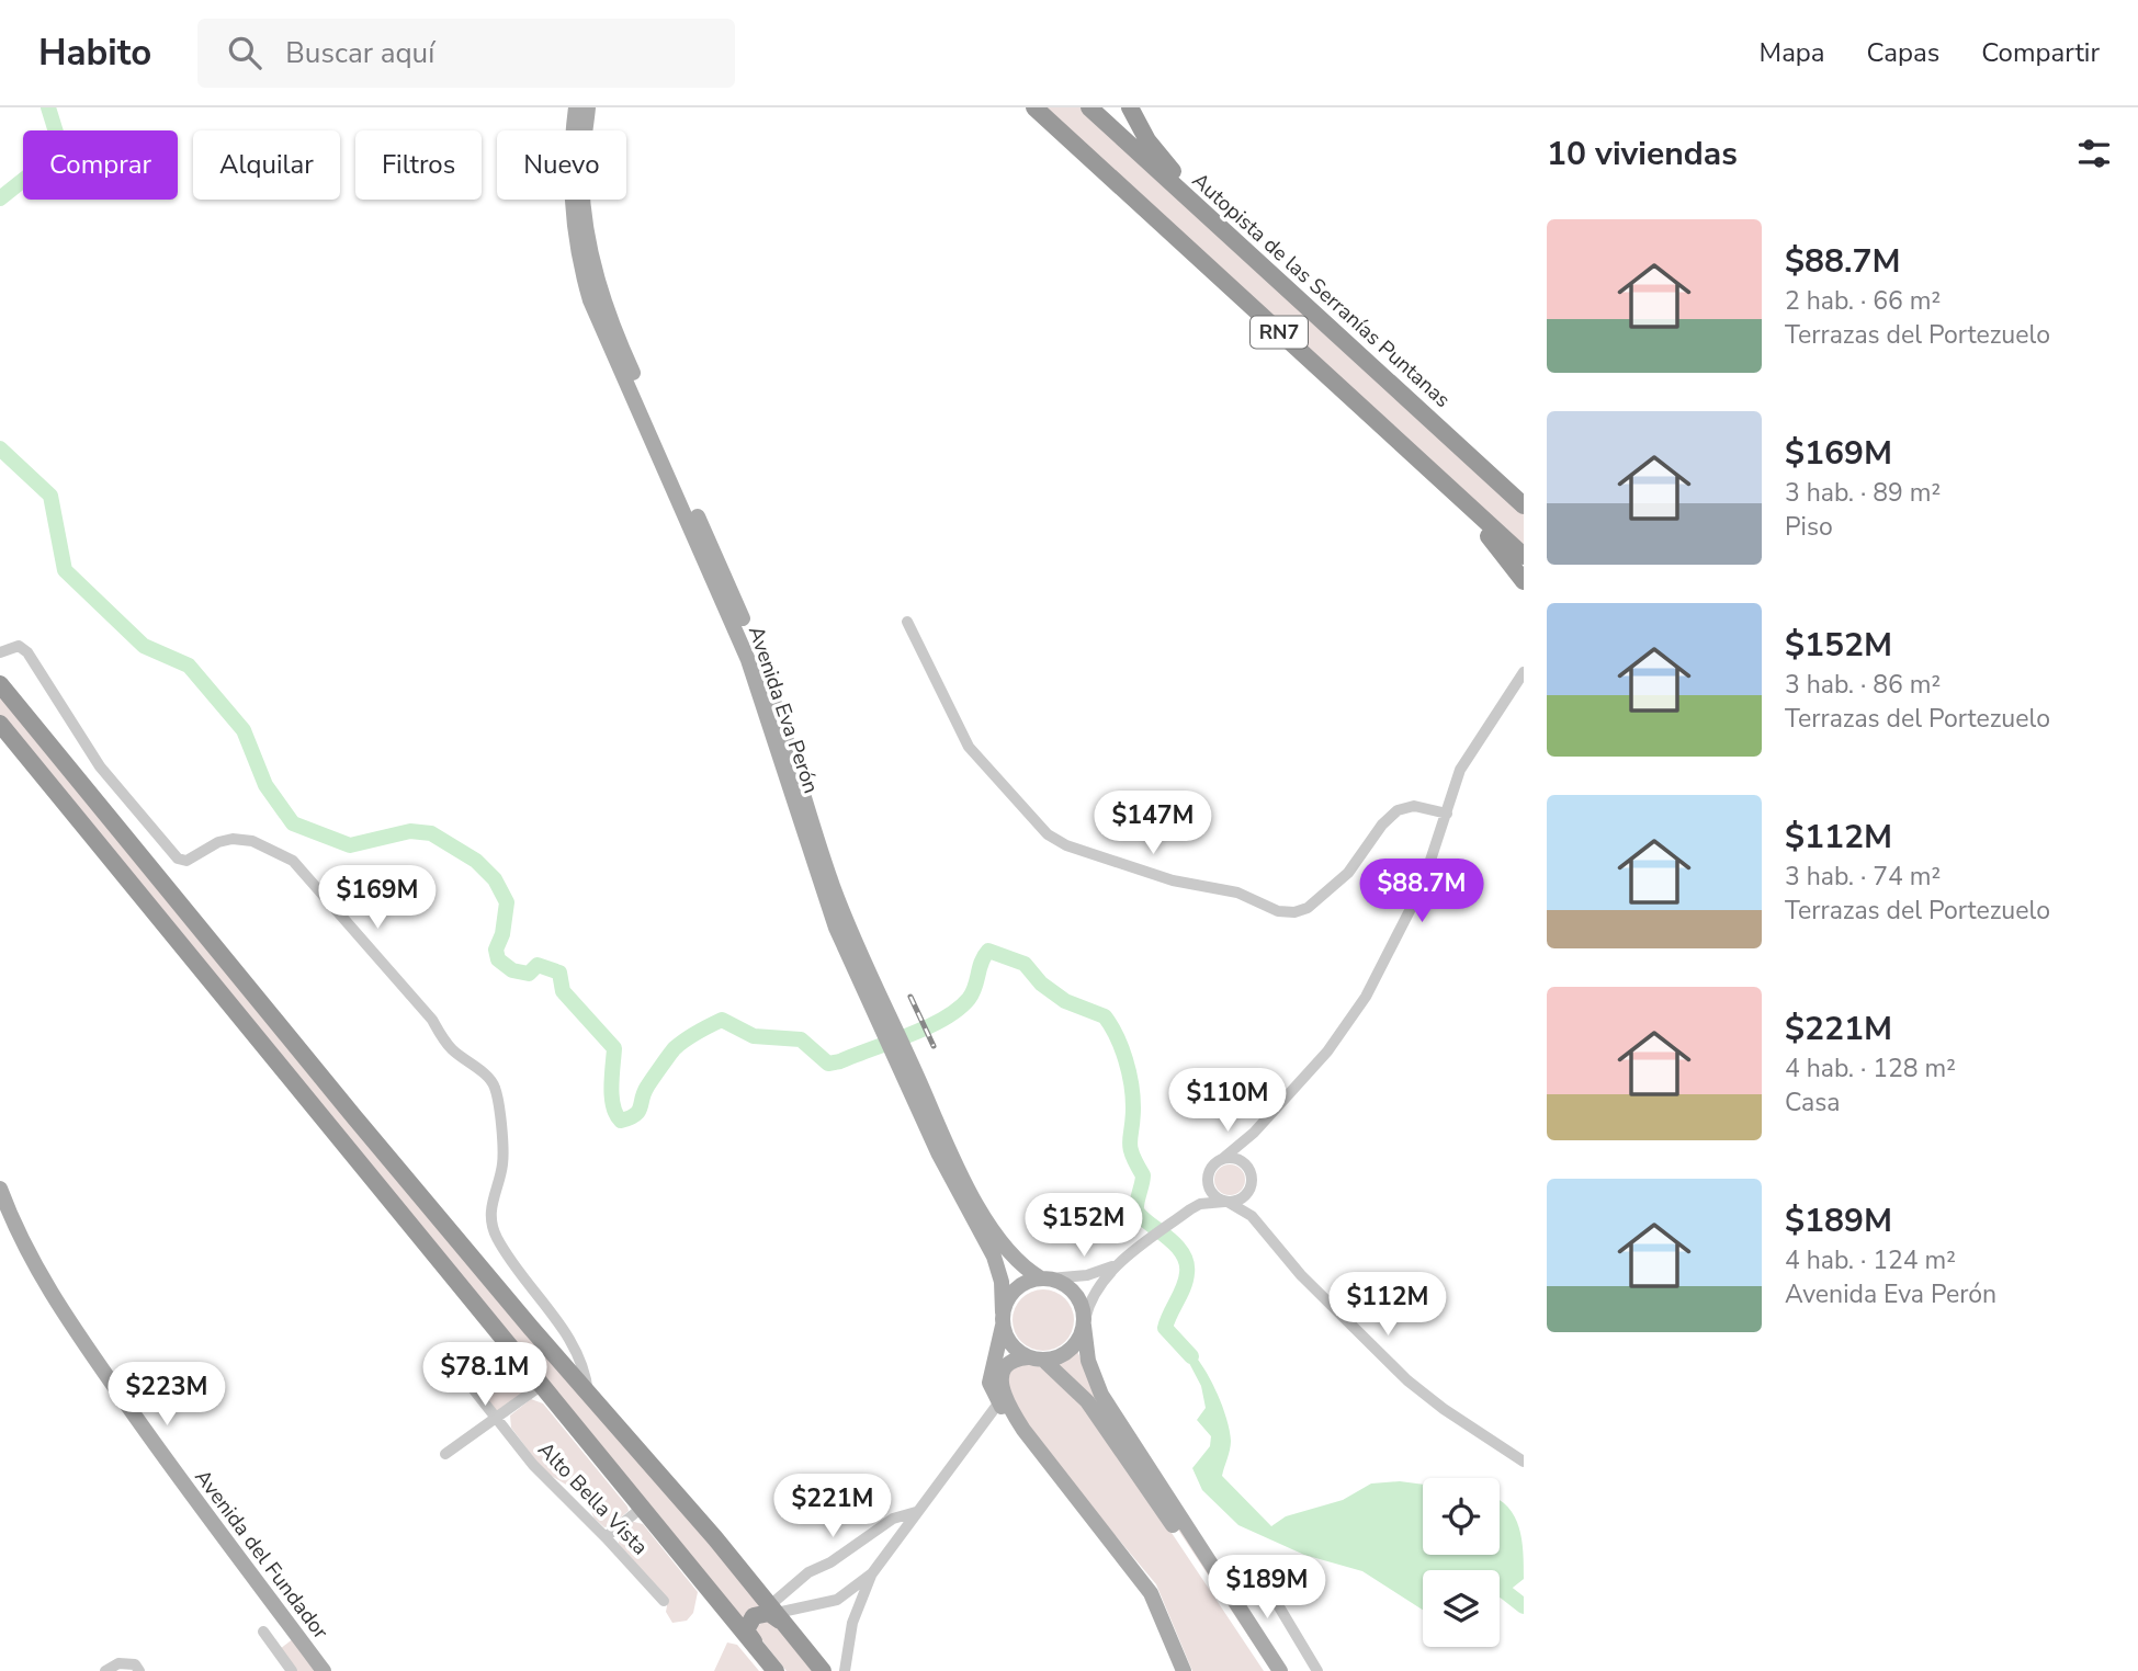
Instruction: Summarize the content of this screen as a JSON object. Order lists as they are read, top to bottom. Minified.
{"streets":{"highway":["Autopista de las Serranías Puntanas","RN7"],"main road":["Avenida Eva Perón","Avenida del Fundador"],"street":["Alto Bella Vista"]},"page":{"header":"Habito","search":"Buscar aquí","nav":["Mapa","Capas","Compartir"],"heading":"10 viviendas","chip":["Comprar","Alquilar","Filtros","Nuevo"],"list":[{"name":"$88.7M","note":"2 hab. · 66 m² · Terrazas del Portezuelo"},{"name":"$169M","note":"3 hab. · 89 m² · Piso"},{"name":"$152M","note":"3 hab. · 86 m² · Terrazas del Portezuelo"},{"name":"$112M","note":"3 hab. · 74 m² · Terrazas del Portezuelo"},{"name":"$221M","note":"4 hab. · 128 m² · Casa"},{"name":"$189M","note":"4 hab. · 124 m² · Avenida Eva Perón"}],"price":["$147M","$88.7M","$169M","$110M","$152M","$112M","$78.1M","$223M","$221M","$189M"]}}
